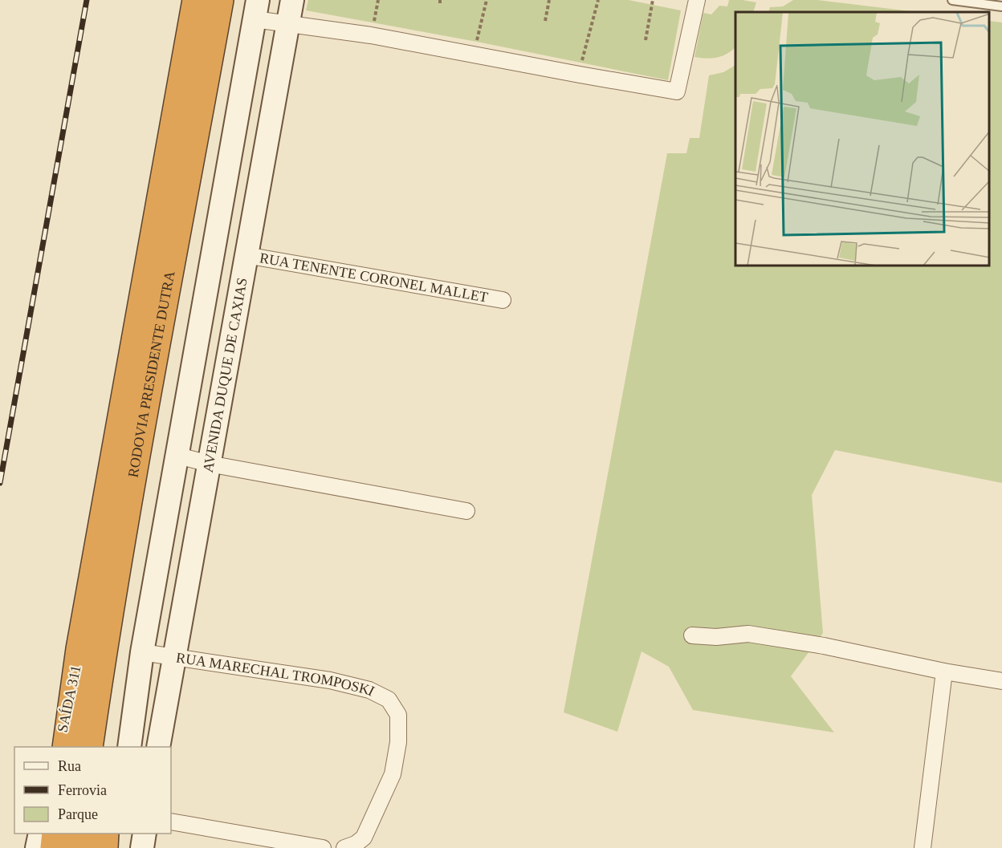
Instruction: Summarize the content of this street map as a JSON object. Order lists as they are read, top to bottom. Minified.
{"streets":{"highway":["RODOVIA PRESIDENTE DUTRA"],"street":["RUA TENENTE CORONEL MALLET","AVENIDA DUQUE DE CAXIAS","RUA MARECHAL TROMPOSKI","SAÍDA 311"]},"crossings":[["RUA TENENTE CORONEL MALLET","AVENIDA DUQUE DE CAXIAS"],["RODOVIA PRESIDENTE DUTRA","SAÍDA 311"],["AVENIDA DUQUE DE CAXIAS","RUA MARECHAL TROMPOSKI"]],"legend":["Rua","Ferrovia","Parque"]}
